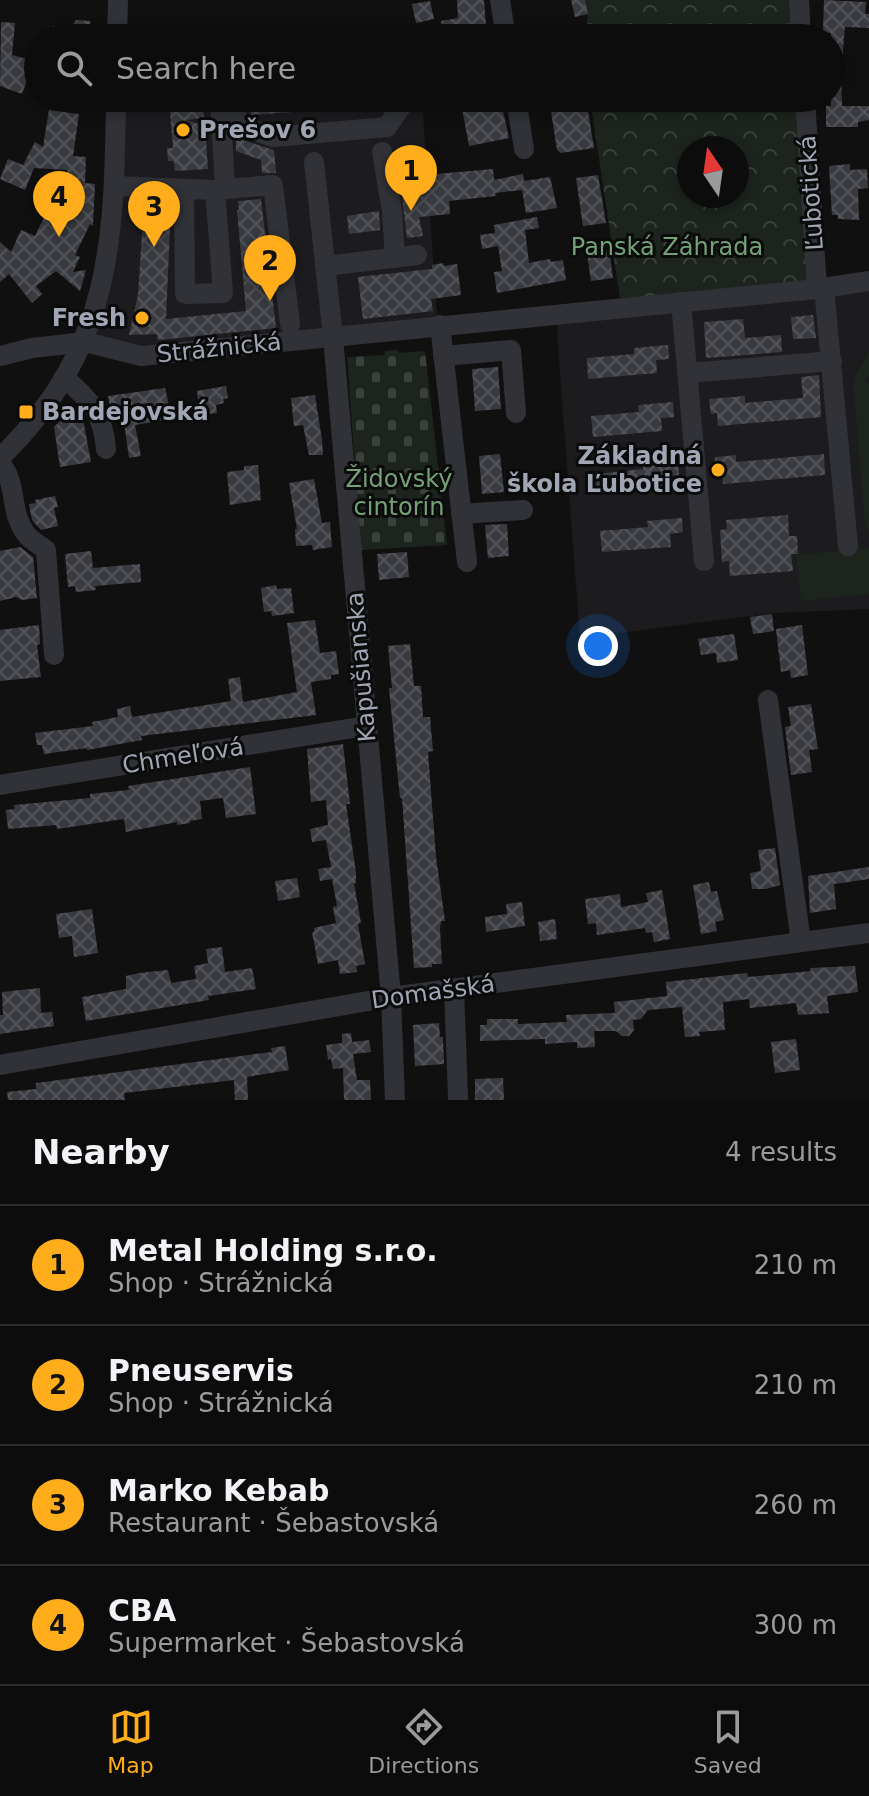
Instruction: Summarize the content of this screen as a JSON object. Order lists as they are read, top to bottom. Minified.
{"streets":{"street":["Ľubotická","Strážnická","Kapušianska","Chmeľová","Domašská"]},"crossings":[["Ľubotická","Strážnická"],["Strážnická","Kapušianska"],["Kapušianska","Chmeľová"],["Kapušianska","Domašská"]],"parks":["Panská Záhrada","Židovský cintorín"],"places":{"other":["Prešov 6","Fresh","Základná škola Ľubotice"],"transit":["Bardejovská"]},"north":"top","page":{"search":"Search here","pins":["1","4","3","2"],"heading":["Nearby","4 results"],"list":[{"mark":"1","name":"Metal Holding s.r.o.","note":"Shop · Strážnická","value":"210 m"},{"mark":"2","name":"Pneuservis","note":"Shop · Strážnická","value":"210 m"},{"mark":"3","name":"Marko Kebab","note":"Restaurant · Šebastovská","value":"260 m"},{"mark":"4","name":"CBA","note":"Supermarket · Šebastovská","value":"300 m"}],"nav":["Map","Directions","Saved"]}}
